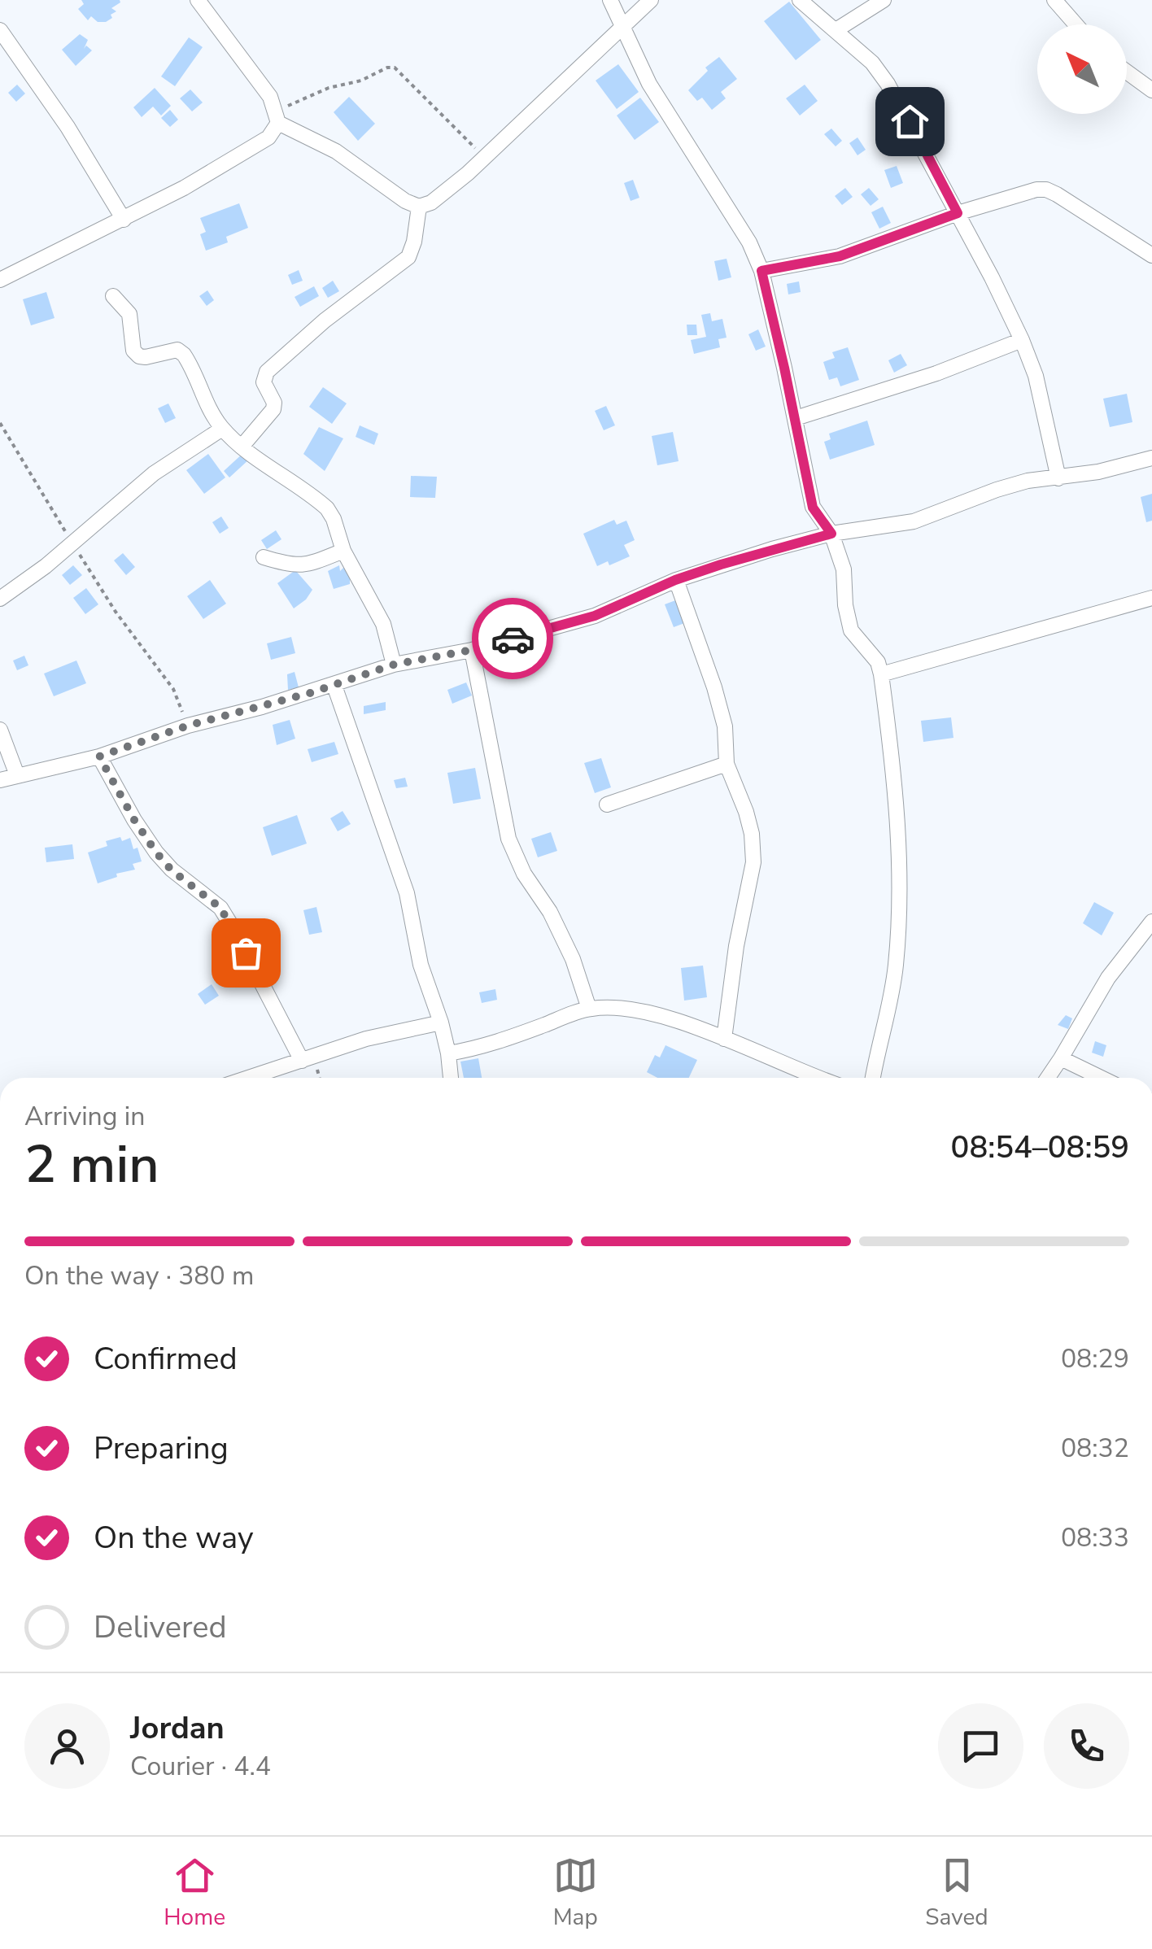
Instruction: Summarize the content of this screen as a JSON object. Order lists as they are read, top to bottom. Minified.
{"north":"top left","page":{"heading":["2 min","Arriving in","08:54–08:59"],"panel":["Jordan","Courier · 4.4"],"bar":"On the way · 380 m","list":[["Confirmed","08:29"],["Preparing","08:32"],["On the way","08:33"],"Delivered"],"tabs":["Home","Map","Saved"]}}
